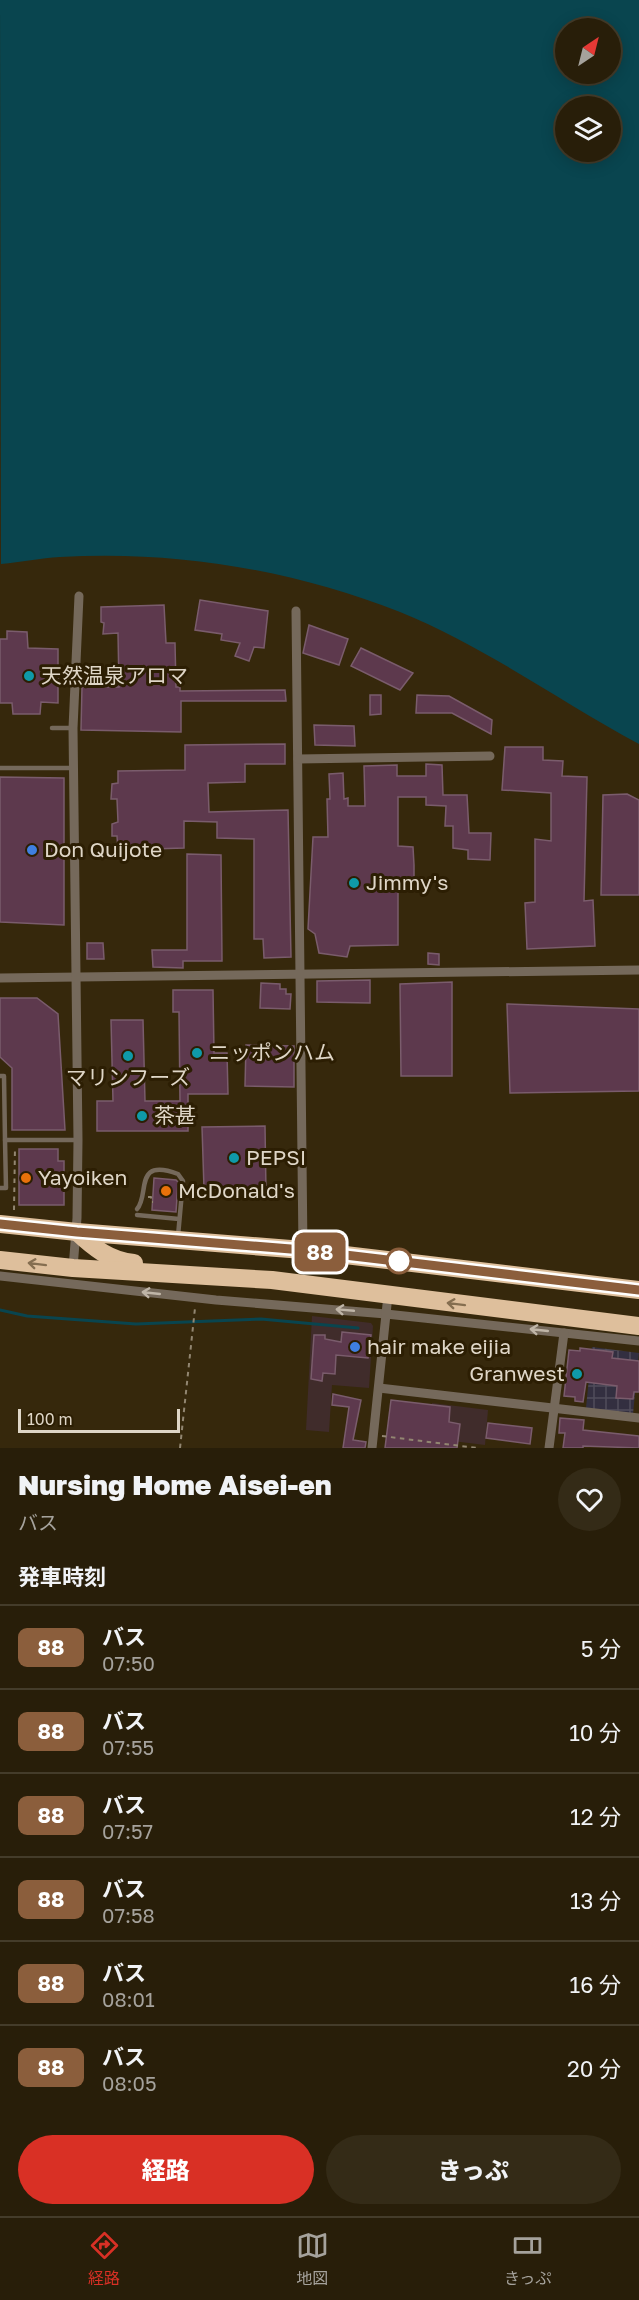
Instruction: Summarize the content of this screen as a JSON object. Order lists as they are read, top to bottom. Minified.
{"places":["天然温泉アロマ","Don Quijote","Jimmy's","ニッポンハム","マリンフーズ","茶甚","PEPSI","Yayoiken","McDonald's","hair make eijia","Granwest"],"lines":["bus line 88"],"scale_bar":"100 m","north":"top right","page":{"on_map":"88","scale":"100 m","heading":[["Nursing Home Aisei-en","バス"],"発車時刻"],"list":[{"mark":"88","name":"バス","note":"07:50","value":"5 分"},{"mark":"88","name":"バス","note":"07:55","value":"10 分"},{"mark":"88","name":"バス","note":"07:57","value":"12 分"},{"mark":"88","name":"バス","note":"07:58","value":"13 分"},{"mark":"88","name":"バス","note":"08:01","value":"16 分"},{"mark":"88","name":"バス","note":"08:05","value":"20 分"}],"buttons":["経路","きっぷ"],"tabs":["経路","地図","きっぷ"]}}
